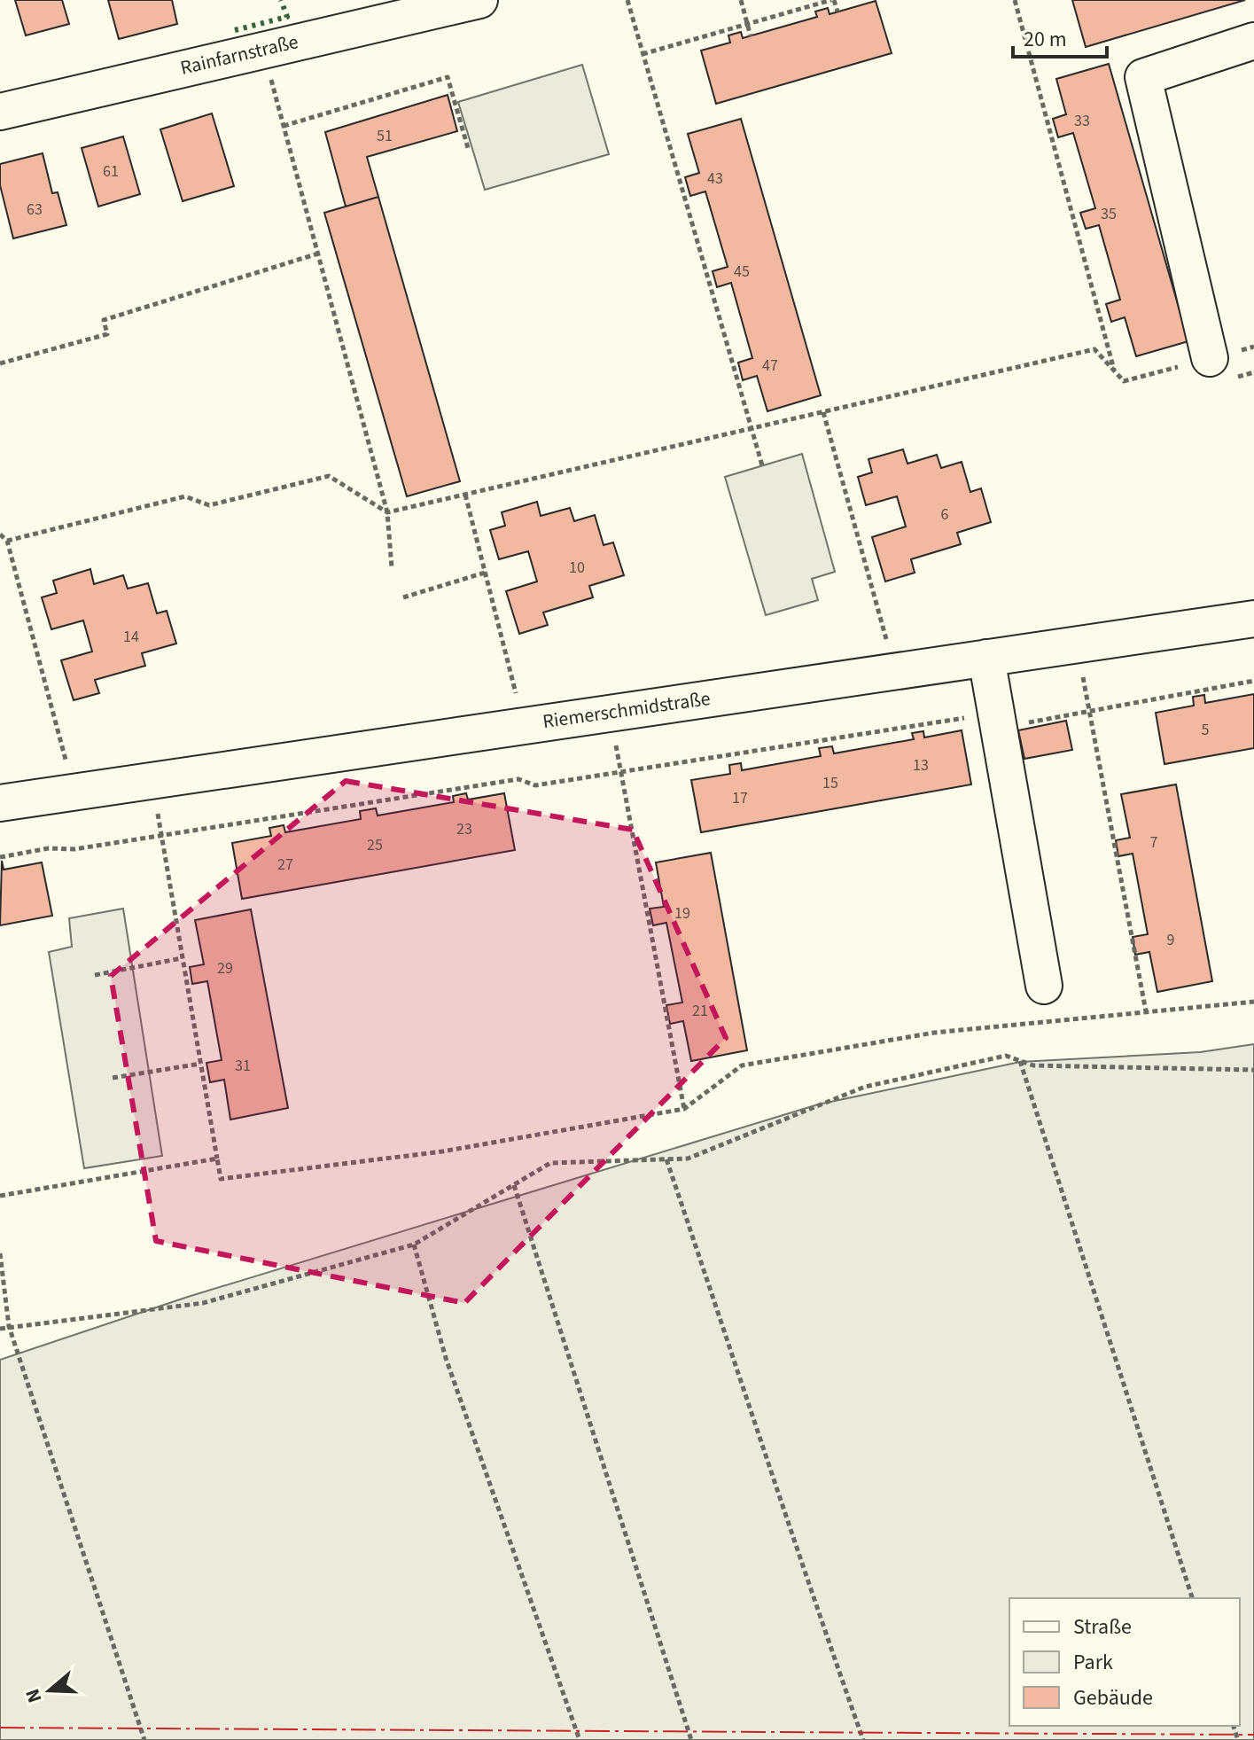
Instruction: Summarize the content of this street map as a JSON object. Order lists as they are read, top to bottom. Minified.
{"streets":{"street":["Rainfarnstraße","Riemerschmidstraße"]},"house_numbers":["33","51","61","43","63","35","45","47","6","10","14","5","13","15","17","23","7","25","27","19","9","29","21","31"],"legend":["Straße","Park","Gebäude"],"scale_bar":"20 m","north":"left"}
